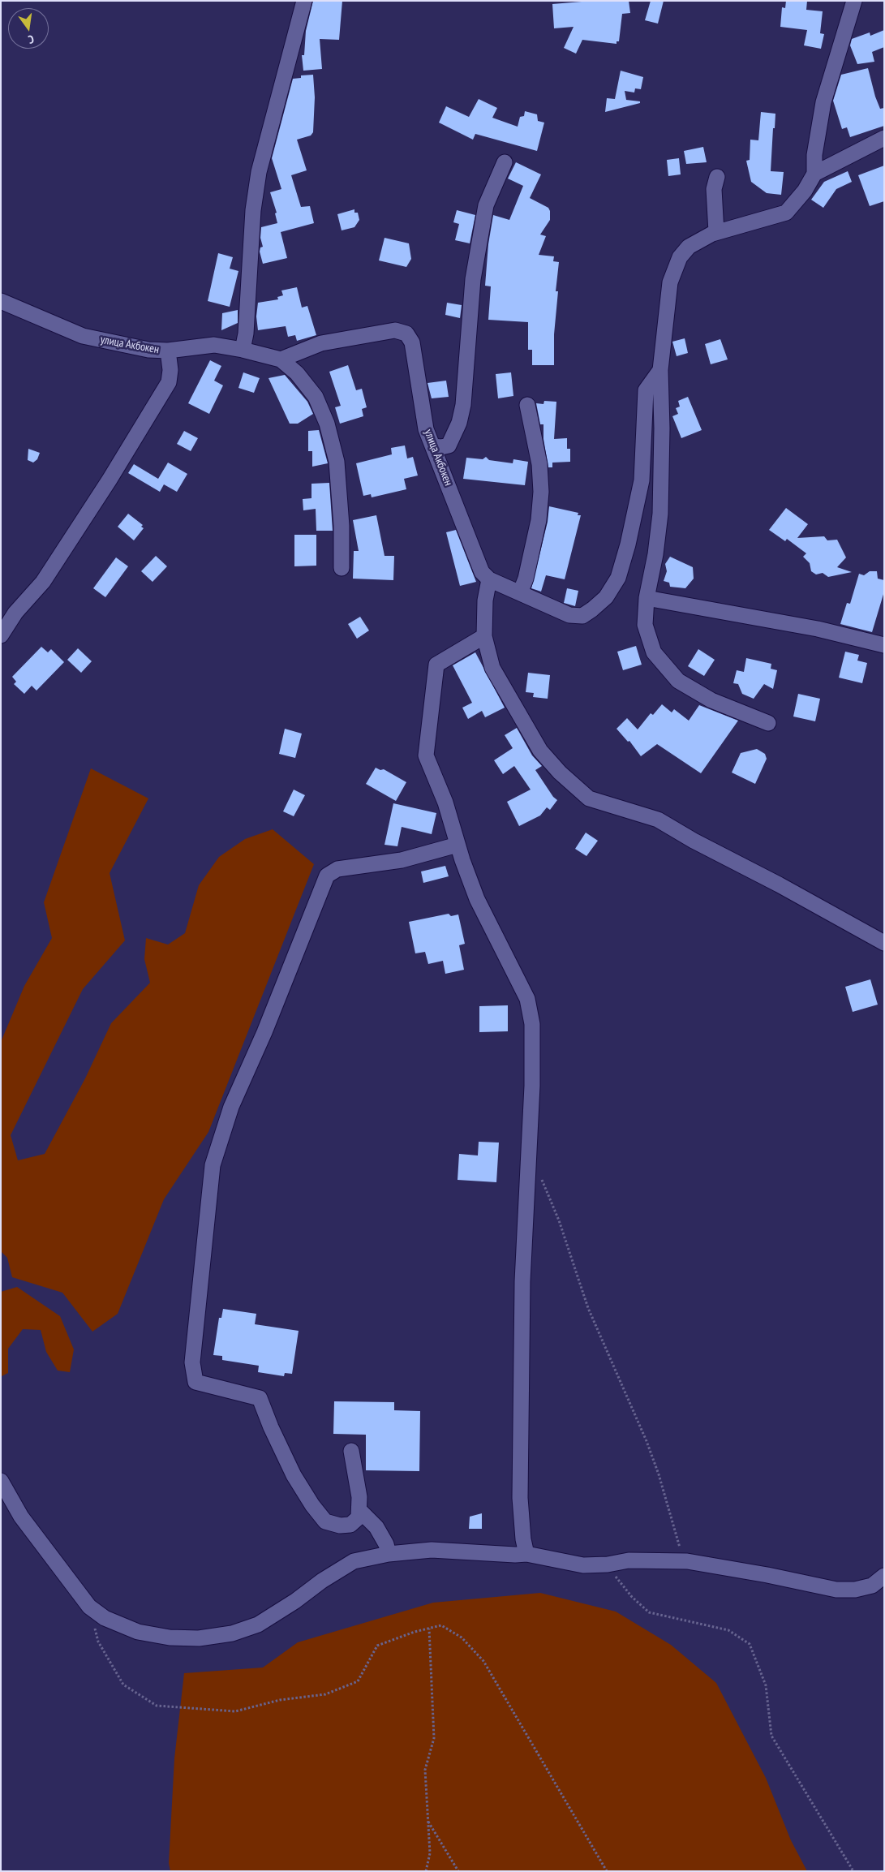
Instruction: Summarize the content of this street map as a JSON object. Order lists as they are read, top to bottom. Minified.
{"streets":{"street":["улица Акбокен"]},"north":"bottom"}
